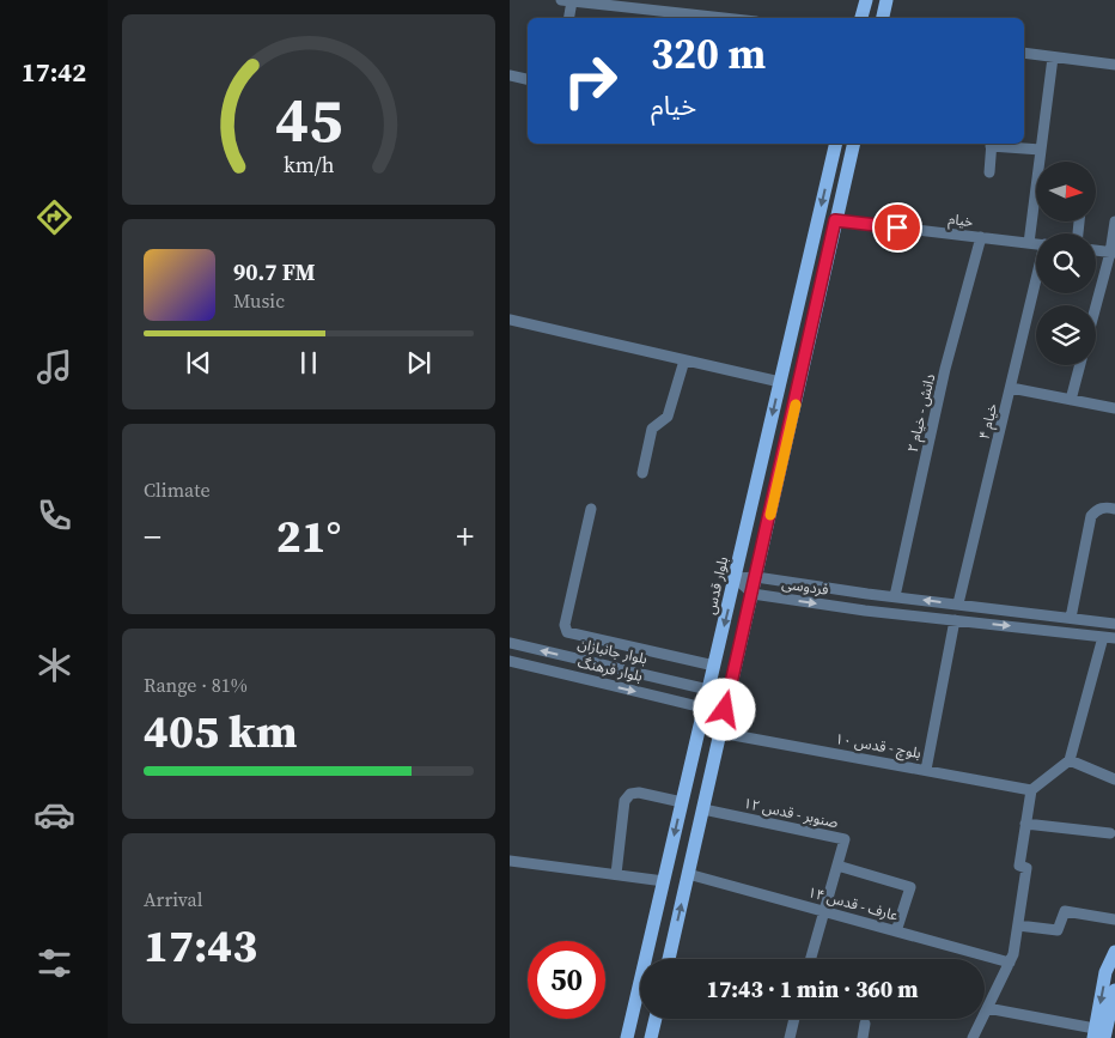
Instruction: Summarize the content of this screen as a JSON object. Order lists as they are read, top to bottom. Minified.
{"streets":{"main road":["بلوار قدس"],"street":["خیام","دانش - خیام ۲","خیام ۴","فردوسی","بلوار جانبازان","بلوار فرهنگ","بلوچ - قدس ۱۰","صنوبر - قدس ۱۲","عارف - قدس ۱۴"]},"crossings":[["خیام","دانش - خیام ۲"],["دانش - خیام ۲","فردوسی"],["خیام ۴","فردوسی"],["بلوار قدس","فردوسی"],["بلوار قدس","بلوار جانبازان"],["بلوار قدس","بلوار فرهنگ"],["صنوبر - قدس ۱۲","عارف - قدس ۱۴"]],"one_way":["بلوار جانبازان","بلوار فرهنگ"],"north":"right","page":{"tabs":"17:42","turn":["320 m","خیام"],"song":["90.7 FM","Music"],"tile":["Climate",["Range · 81%","405 km"],["Arrival","17:43"]],"heat":["−","21°","+"],"limit":"50","trip":"17:43 · 1 min · 360 m","gauge":["45","km/h"]}}
